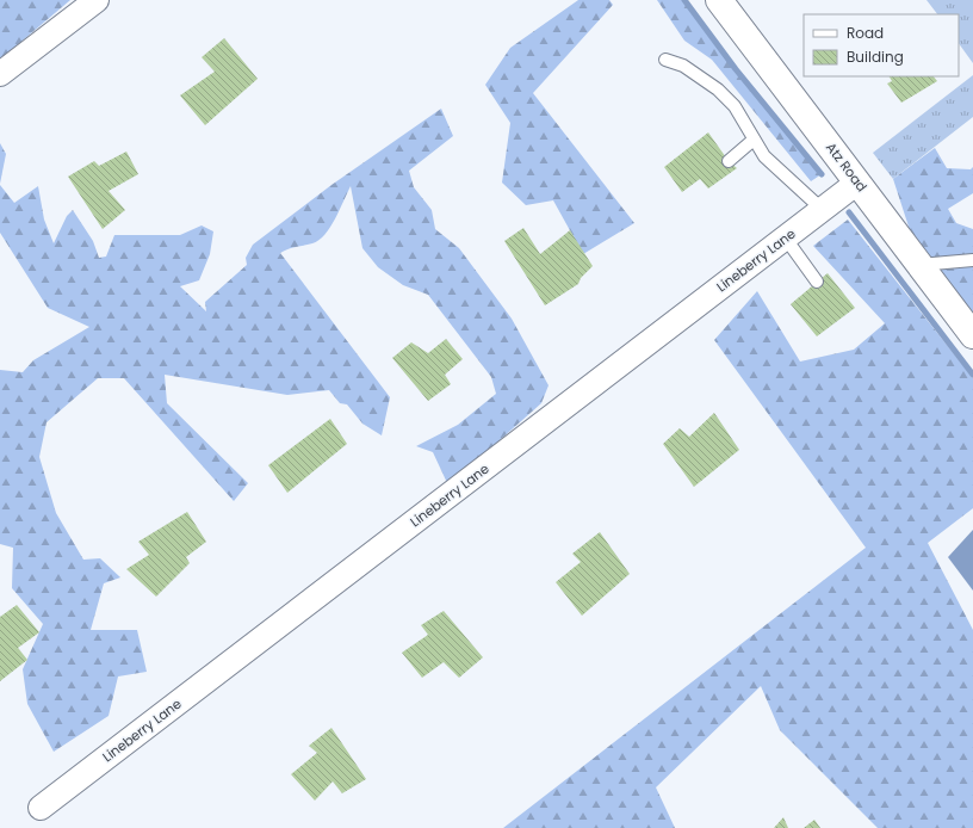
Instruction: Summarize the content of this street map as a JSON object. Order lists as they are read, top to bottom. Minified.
{"streets":{"street":["Atz Road","Lineberry Lane"]},"crossings":[["Atz Road","Lineberry Lane"]],"legend":["Road","Building"]}
